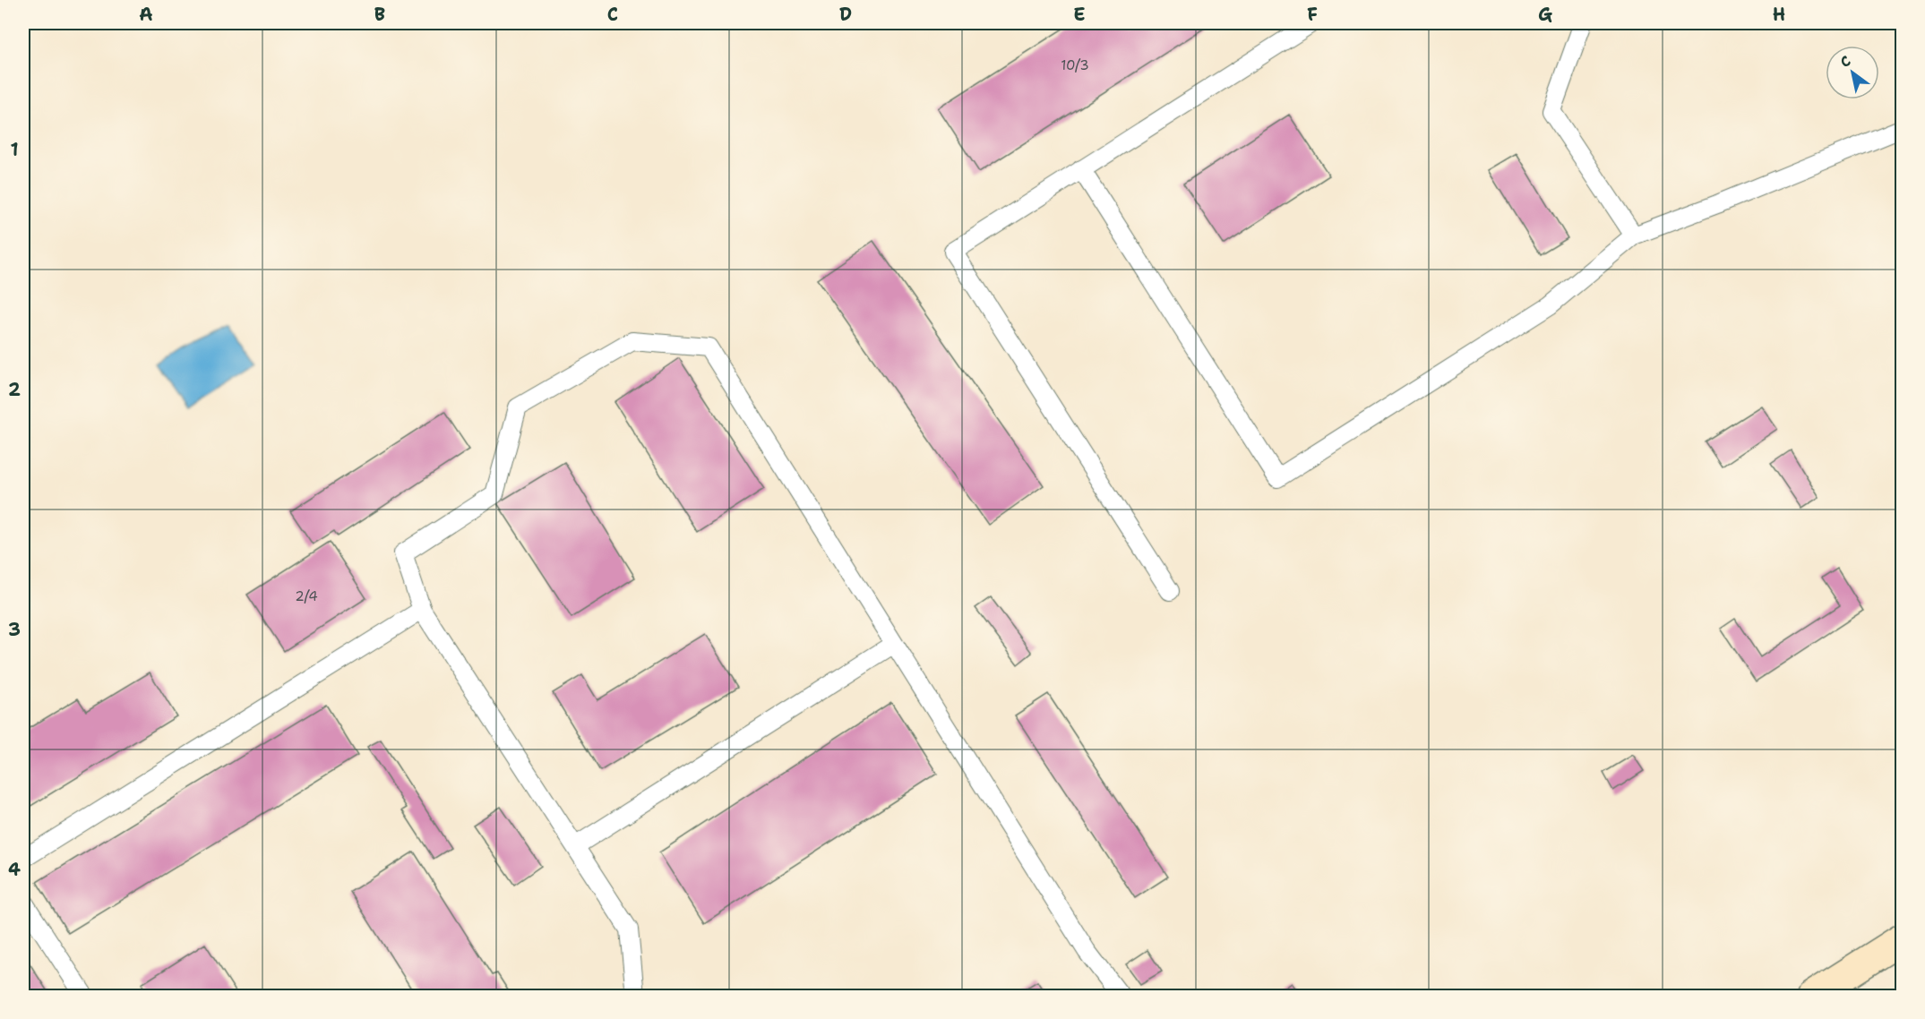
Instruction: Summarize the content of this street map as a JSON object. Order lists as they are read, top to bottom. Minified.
{"house_numbers":["10/3","2/4"],"north":"top left","grid":{"columns":["A","B","C","D","E","F","G","H"],"rows":["1","2","3","4"]}}
